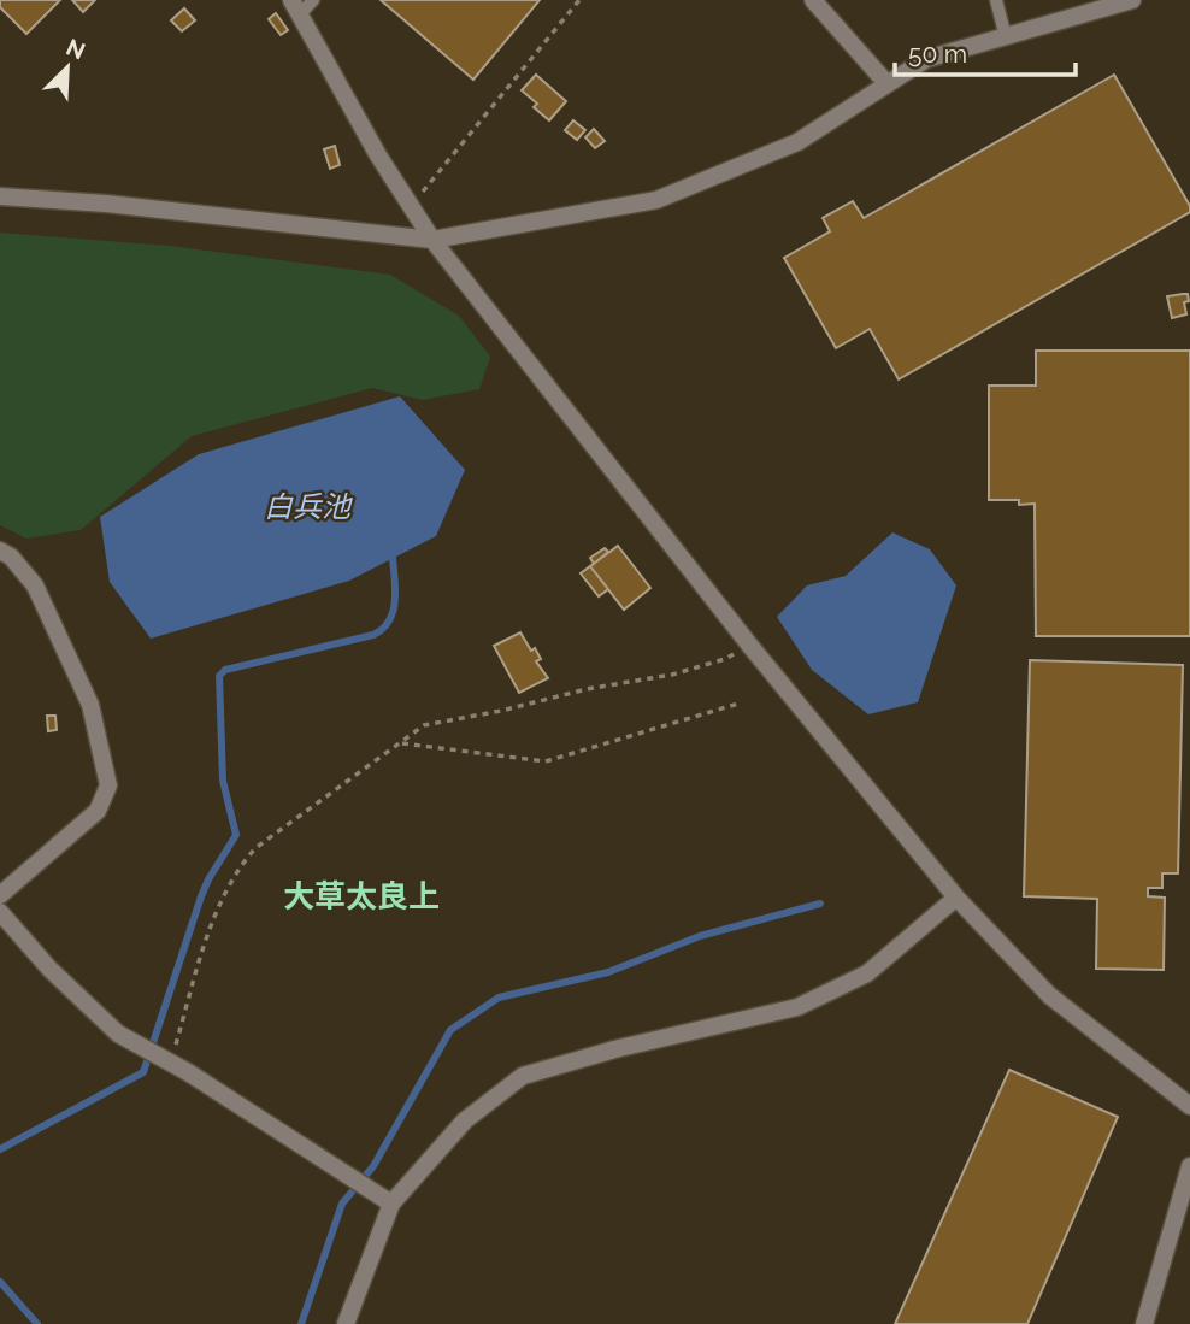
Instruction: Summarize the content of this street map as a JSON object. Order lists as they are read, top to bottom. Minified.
{"districts":["大草太良上"],"water":["白兵池"],"scale_bar":"50 m","north":"top right"}
